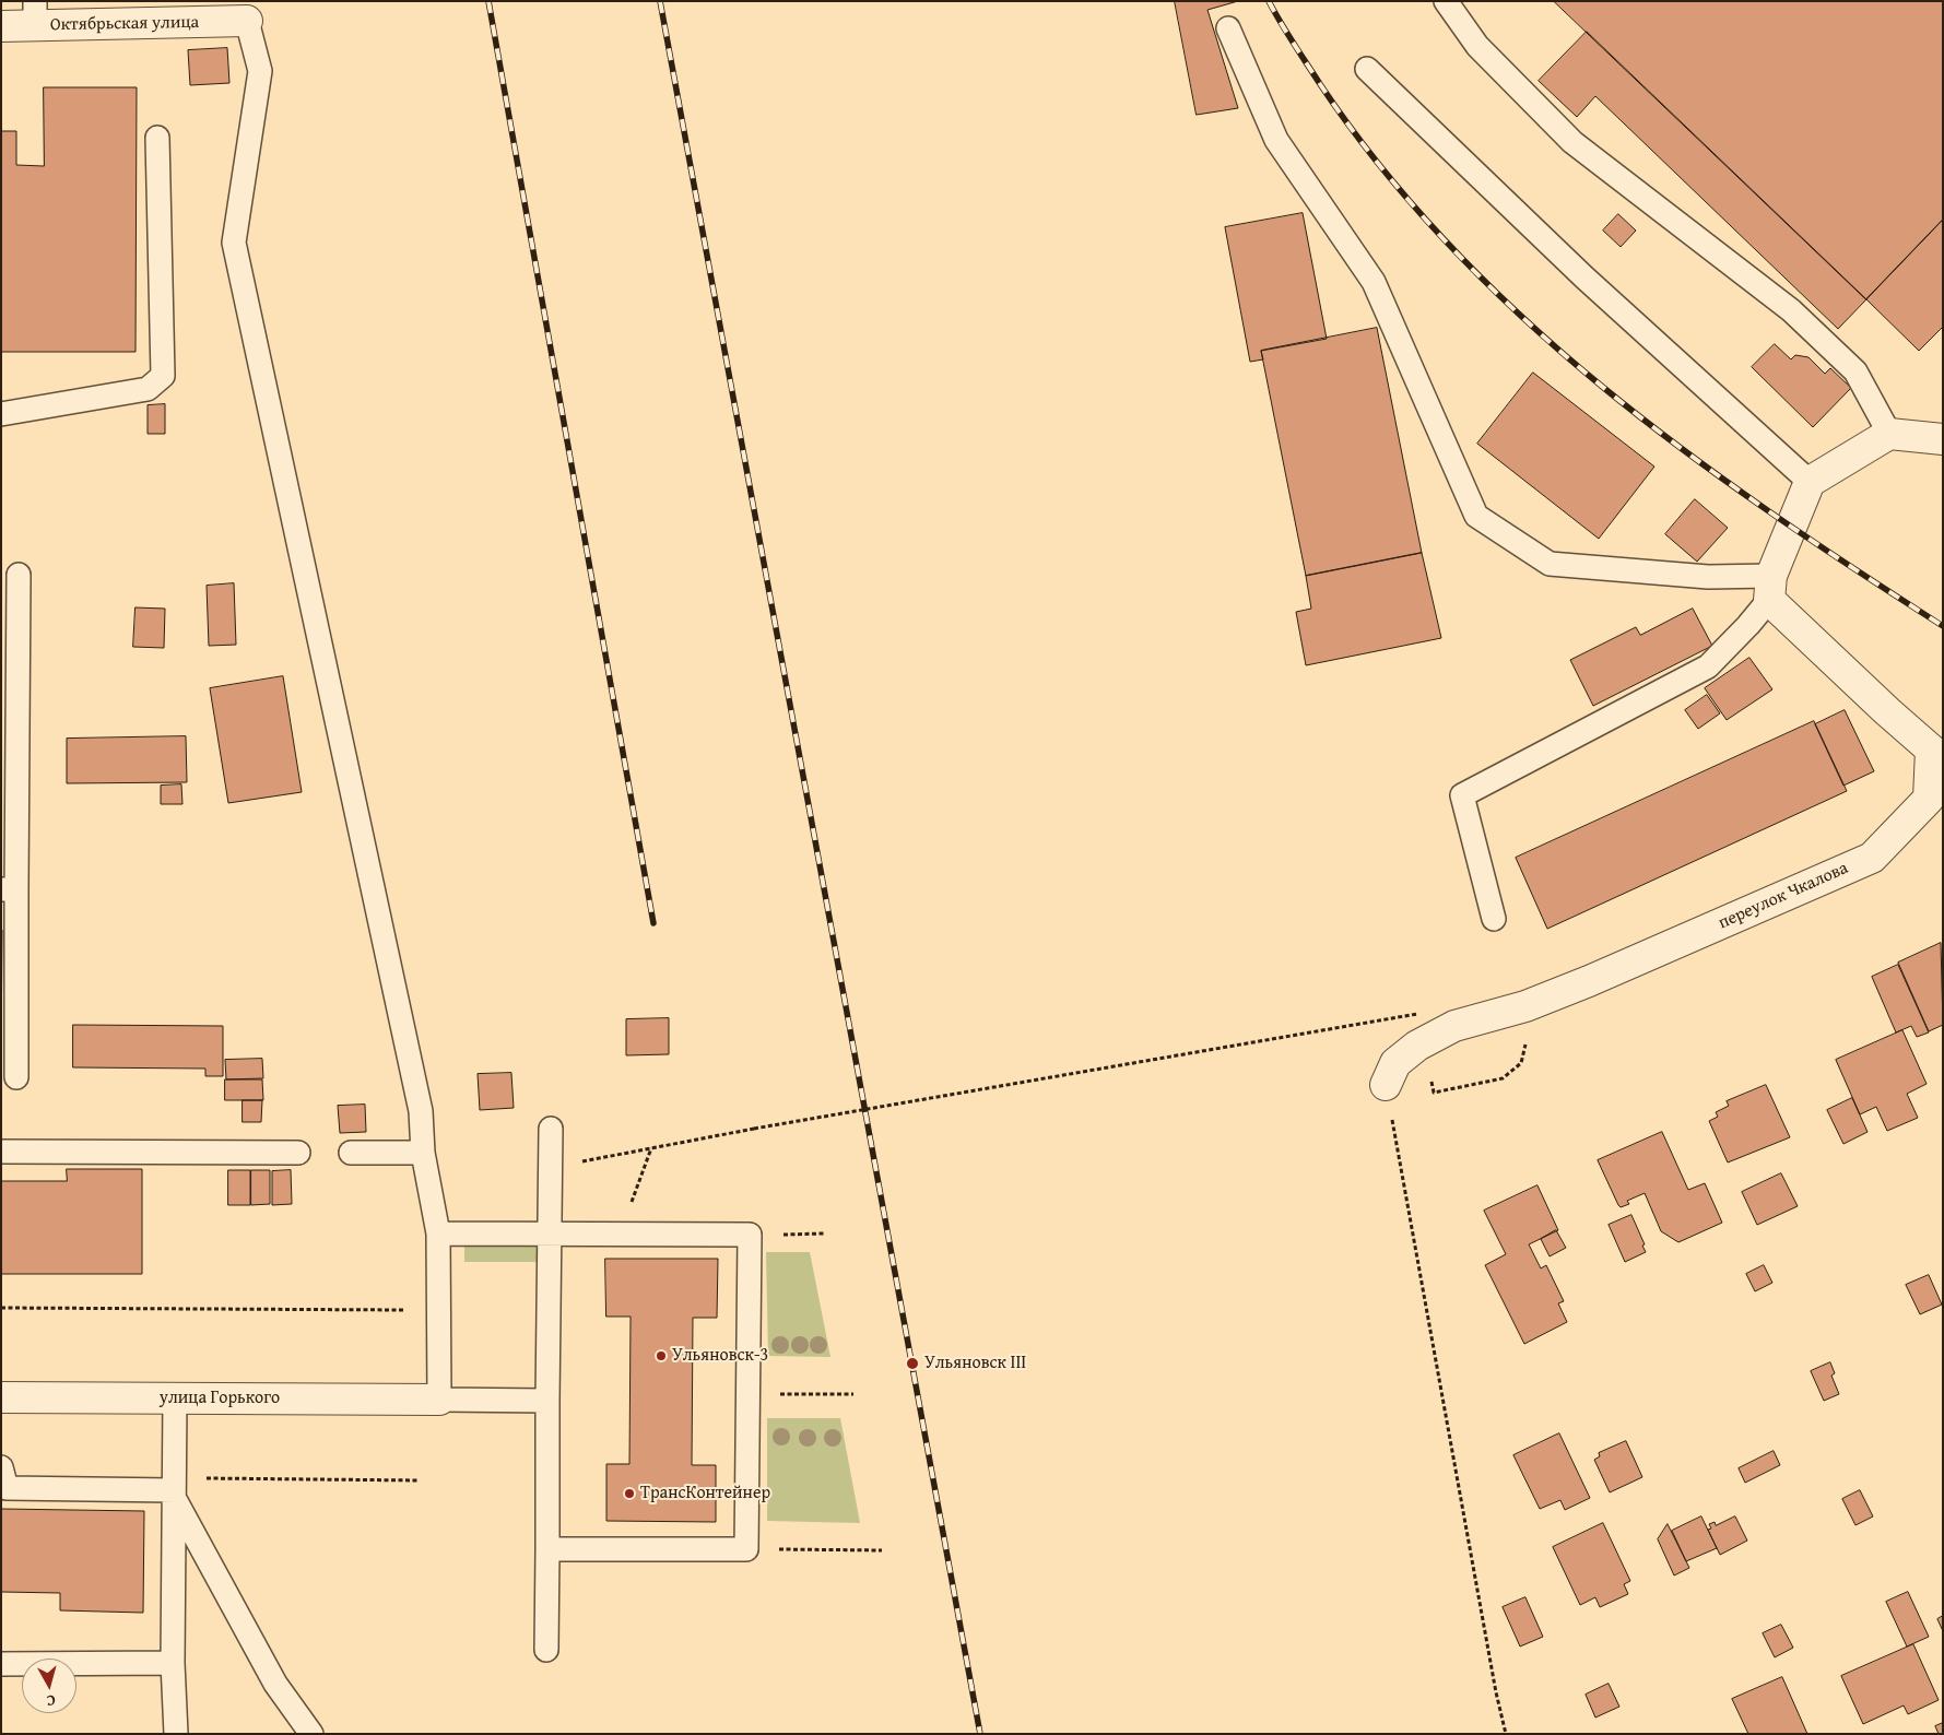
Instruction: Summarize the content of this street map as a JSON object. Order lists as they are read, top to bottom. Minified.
{"streets":{"street":["Октябрьская улица","переулок Чкалова","улица Горького"]},"places":["Ульяновск-3","Ульяновск III","ТрансКонтейнер"],"north":"bottom"}
